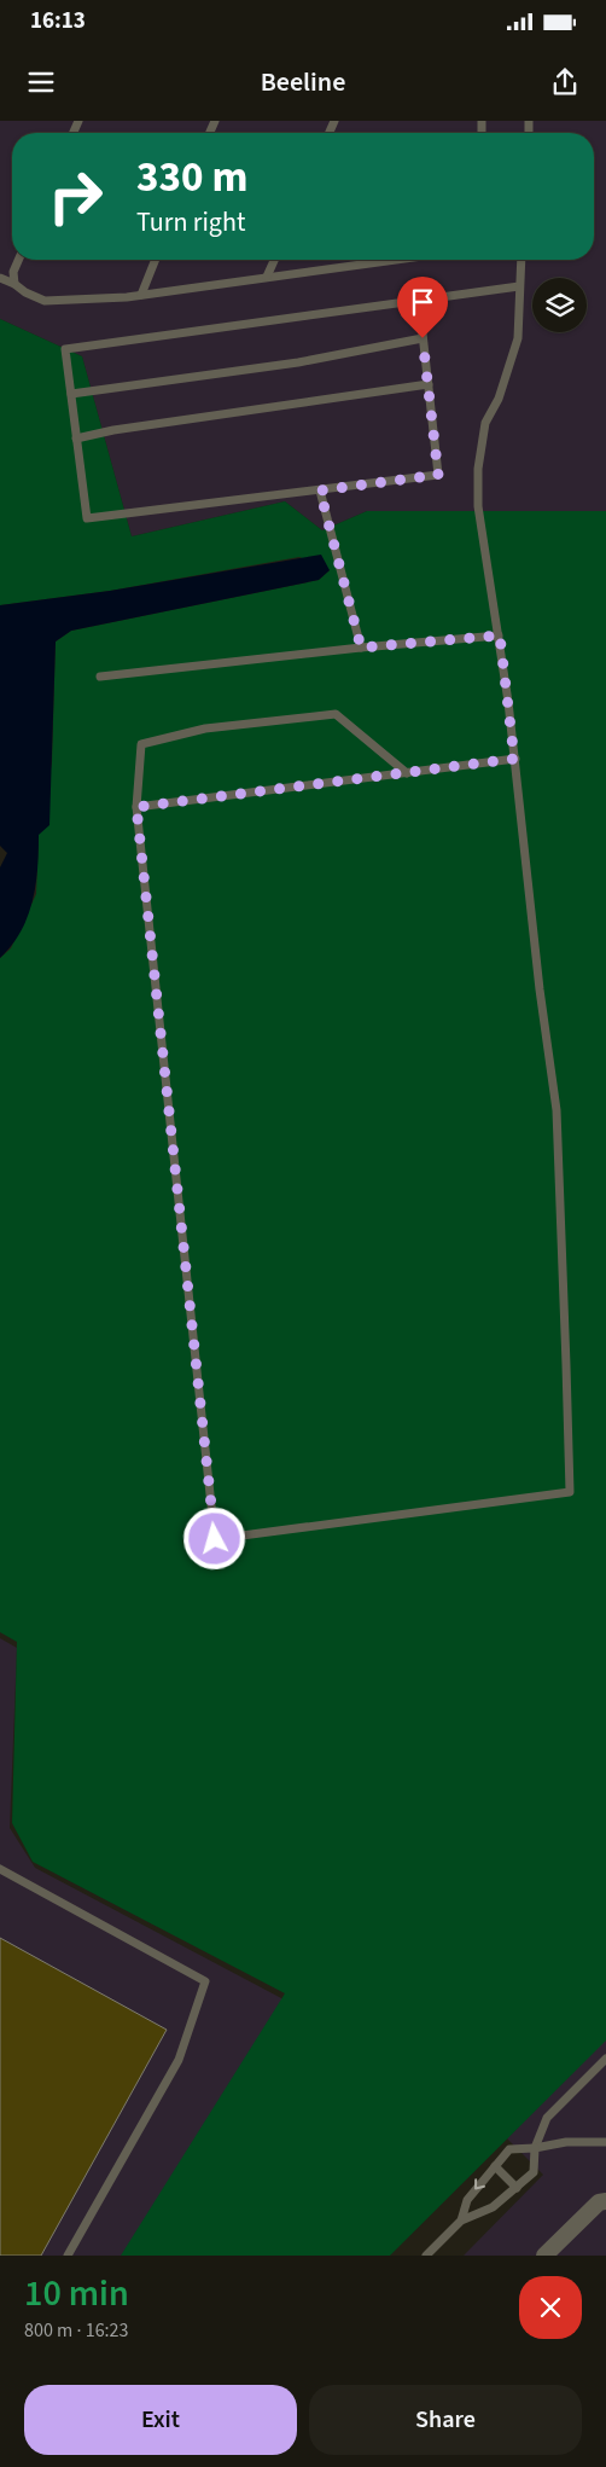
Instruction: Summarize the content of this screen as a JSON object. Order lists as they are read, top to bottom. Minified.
{"page":{"status":"16:13","header":"Beeline","turn":["330 m","Turn right"],"heading":["10 min","800 m · 16:23"],"buttons":["Exit","Share"]}}
